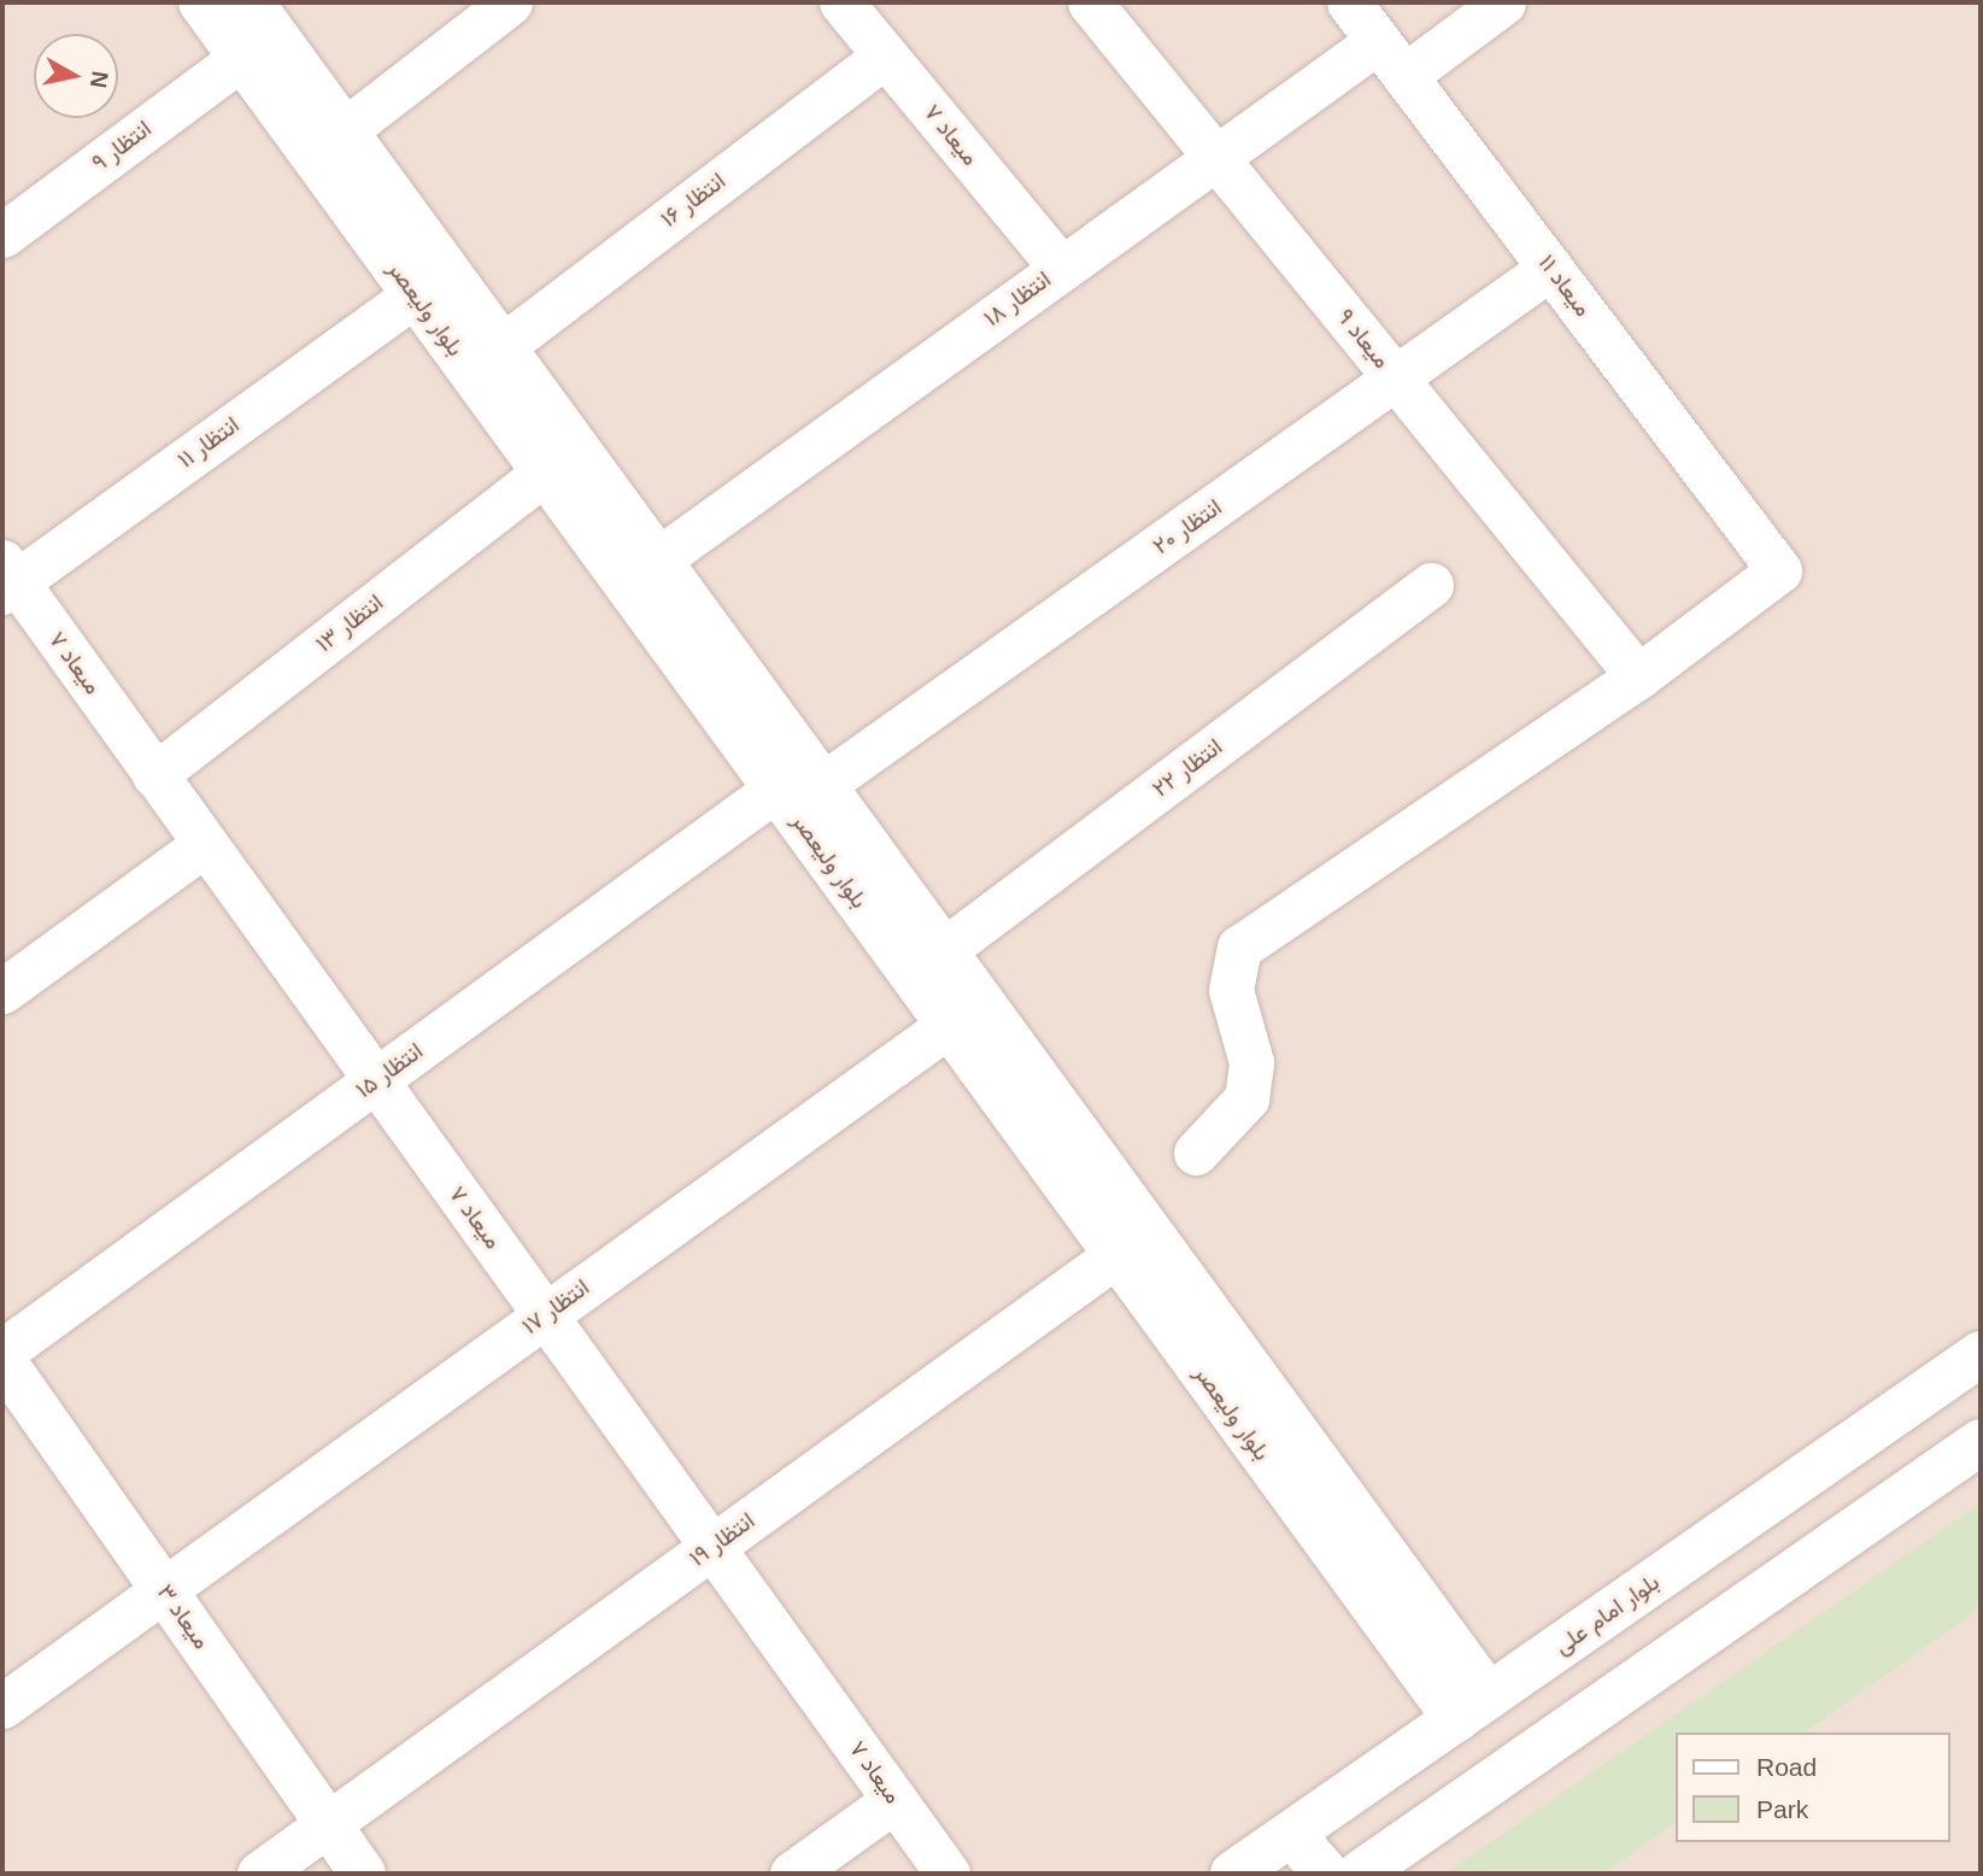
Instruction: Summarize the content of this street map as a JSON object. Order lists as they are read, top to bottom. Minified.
{"streets":{"street":["میعاد ۷","انتظار ۹","انتظار ۱۶","میعاد ۱۱","انتظار ۱۸","بلوار ولیعصر","میعاد ۹","انتظار ۱۱","انتظار ۲۰","انتظار ۱۳","انتظار ۲۲","انتظار ۱۵","انتظار ۱۷","انتظار ۱۹","بلوار امام علی","میعاد ۳"]},"crossings":[["میعاد ۷","انتظار ۱۶"],["میعاد ۷","انتظار ۱۸"],["میعاد ۷","انتظار ۱۱"],["میعاد ۷","انتظار ۱۳"],["میعاد ۷","انتظار ۱۵"],["میعاد ۷","انتظار ۱۷"],["میعاد ۷","انتظار ۱۹"],["انتظار ۹","بلوار ولیعصر"],["انتظار ۱۶","بلوار ولیعصر"],["میعاد ۱۱","انتظار ۱۸"],["میعاد ۱۱","میعاد ۹"],["میعاد ۱۱","انتظار ۲۰"],["انتظار ۱۸","بلوار ولیعصر"],["انتظار ۱۸","میعاد ۹"],["بلوار ولیعصر","انتظار ۱۱"],["بلوار ولیعصر","انتظار ۲۰"],["بلوار ولیعصر","انتظار ۱۳"],["بلوار ولیعصر","انتظار ۲۲"],["بلوار ولیعصر","انتظار ۱۵"],["بلوار ولیعصر","انتظار ۱۷"],["بلوار ولیعصر","انتظار ۱۹"],["بلوار ولیعصر","بلوار امام علی"],["میعاد ۹","انتظار ۲۰"],["انتظار ۱۷","میعاد ۳"],["انتظار ۱۹","میعاد ۳"]],"legend":["Road","Park"],"north":"right"}
